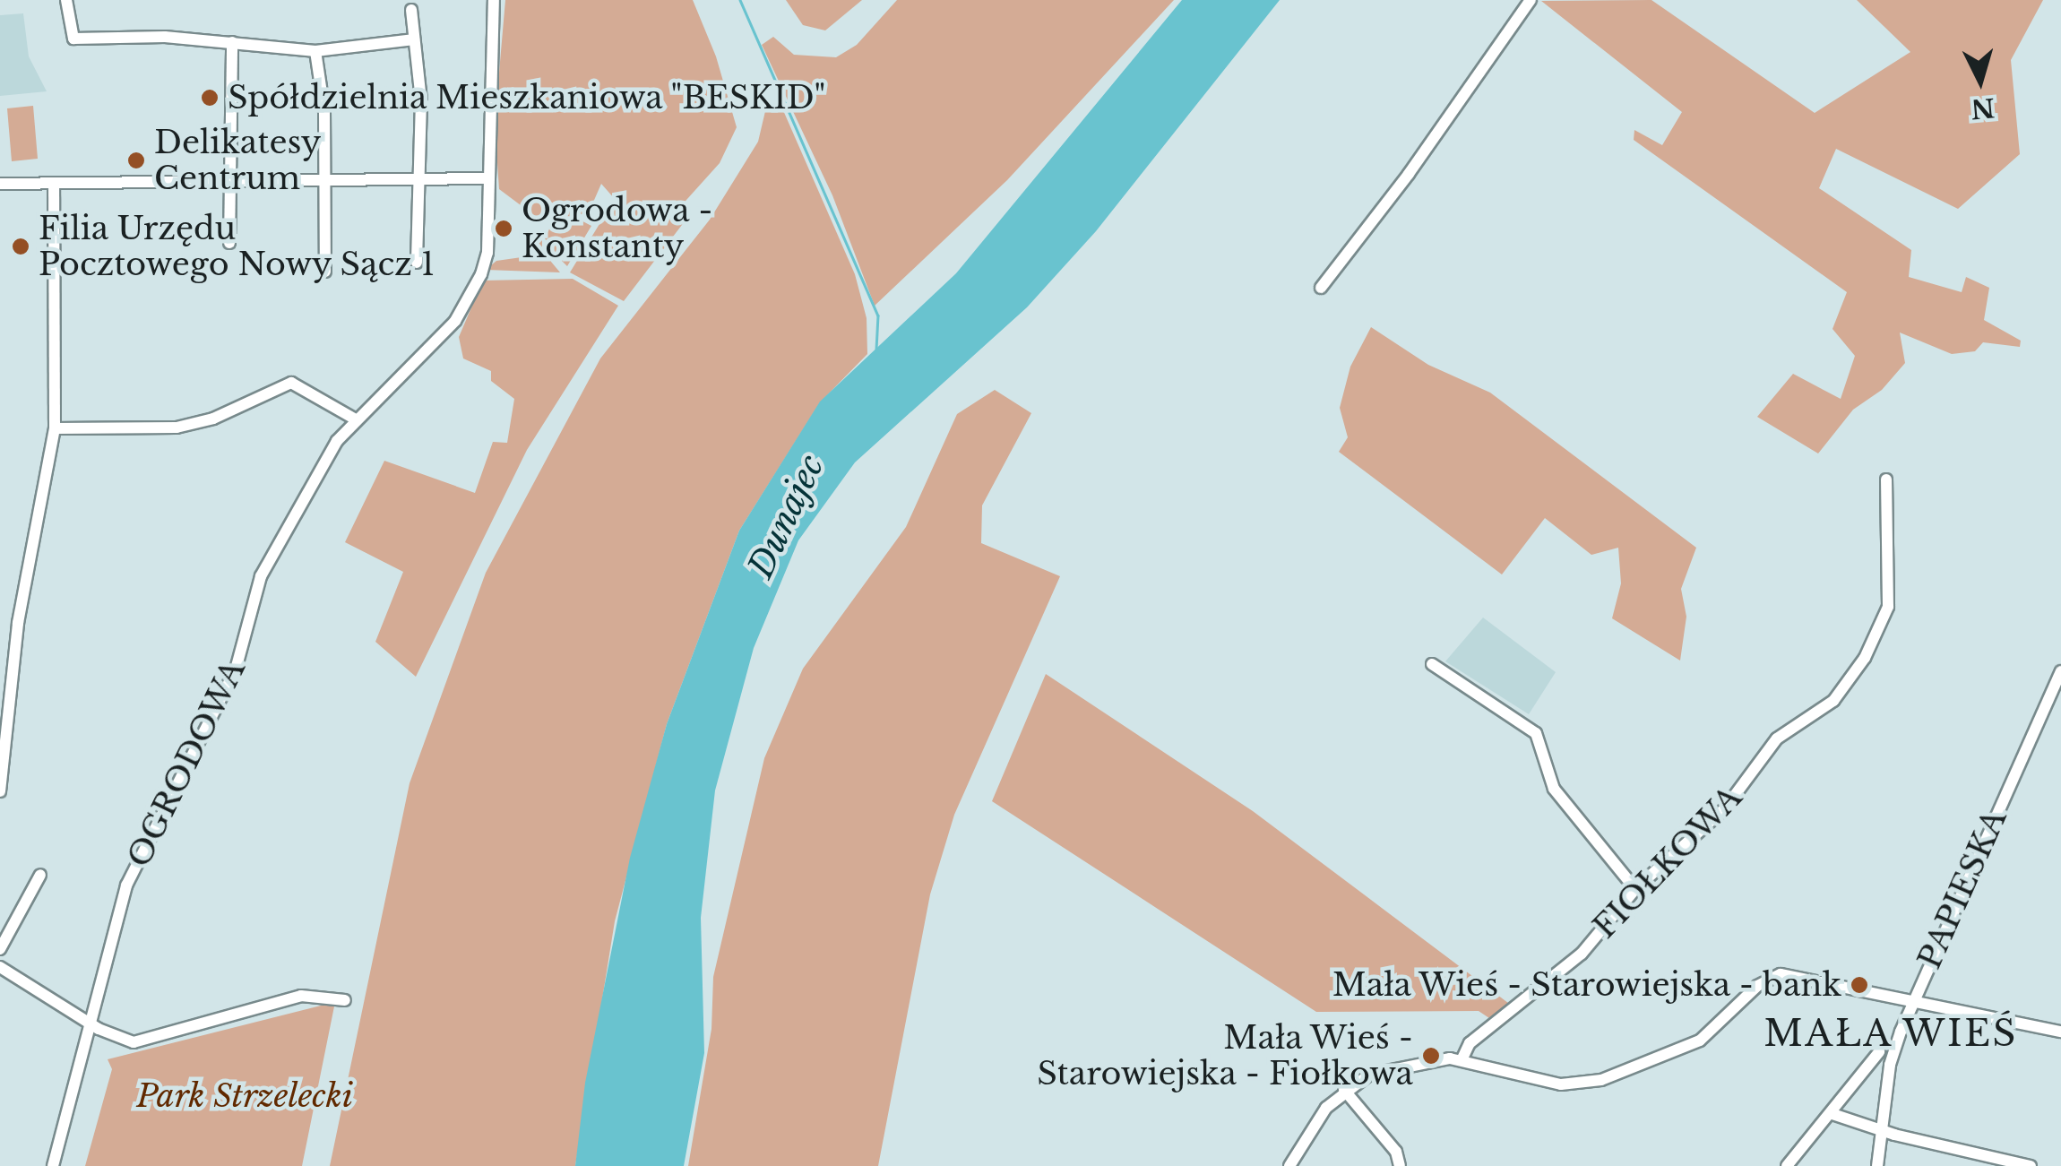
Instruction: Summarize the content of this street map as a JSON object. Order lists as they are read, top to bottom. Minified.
{"streets":{"street":["OGRODOWA","FIOŁKOWA","PAPIESKA"]},"districts":["MAŁA WIEŚ"],"water":["Dunajec"],"parks":["Park Strzelecki"],"places":["Spółdzielnia Mieszkaniowa \"BESKID\"","Delikatesy Centrum","Ogrodowa - Konstanty","Filia Urzędu Pocztowego Nowy Sącz 1","Mała Wieś - Starowiejska - bank","Mała Wieś - Starowiejska - Fiołkowa"],"north":"bottom"}
